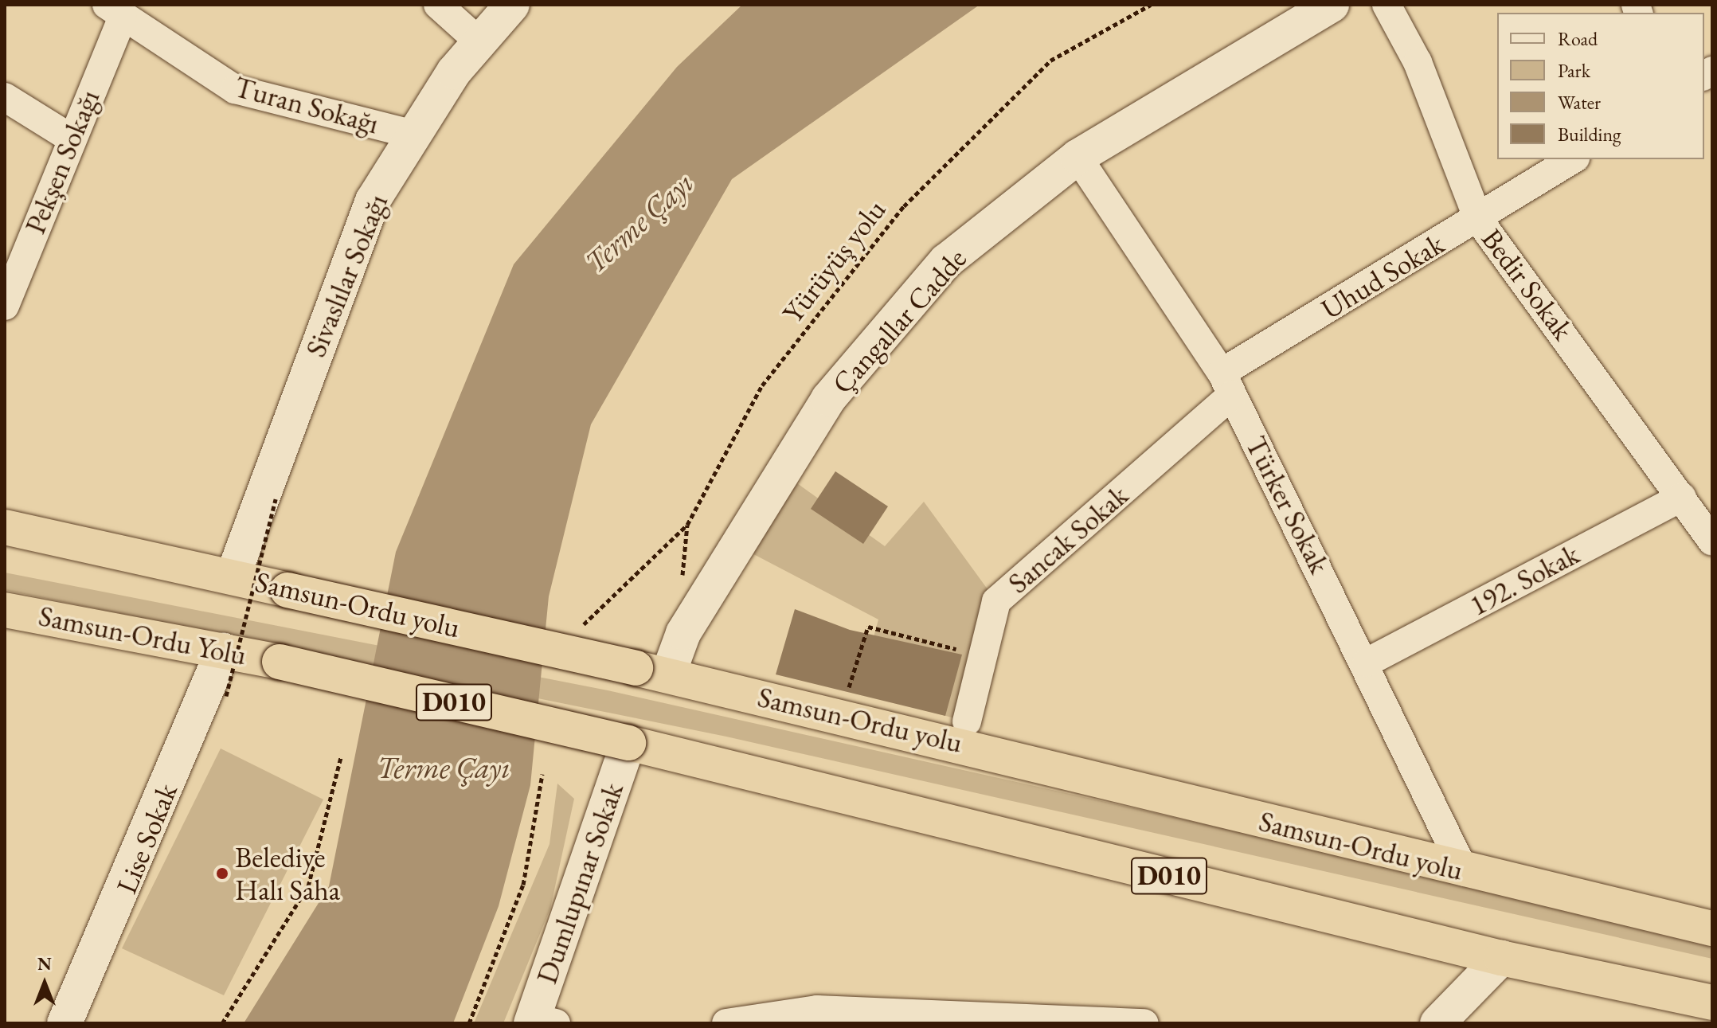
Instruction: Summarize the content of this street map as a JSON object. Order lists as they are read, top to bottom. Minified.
{"streets":{"highway":["Samsun-Ordu yolu","Samsun-Ordu Yolu","D010"],"street":["Turan Sokağı","Pekşen Sokağı","Sivaslılar Sokağı","Uhud Sokak","Bedir Sokak","Çangallar Cadde","Türker Sokak","Sancak Sokak","192. Sokak","Lise Sokak","Dumlupınar Sokak"],"path":["Yürüyüş yolu"]},"crossings":[["Turan Sokağı","Pekşen Sokağı"],["Turan Sokağı","Sivaslılar Sokağı"],["Sivaslılar Sokağı","Samsun-Ordu yolu"],["Uhud Sokak","Bedir Sokak"],["Uhud Sokak","Türker Sokak"],["Uhud Sokak","Sancak Sokak"],["Bedir Sokak","192. Sokak"],["Çangallar Cadde","Türker Sokak"],["Çangallar Cadde","Samsun-Ordu yolu"],["Türker Sokak","Sancak Sokak"],["Türker Sokak","192. Sokak"],["Türker Sokak","Samsun-Ordu yolu"],["Samsun-Ordu yolu","Samsun-Ordu Yolu"],["Samsun-Ordu yolu","Dumlupınar Sokak"],["Samsun-Ordu Yolu","Lise Sokak"]],"water":["Terme Çayı"],"places":["Belediye Halı Saha"],"legend":["Road","Park","Water","Building"],"north":"top"}
